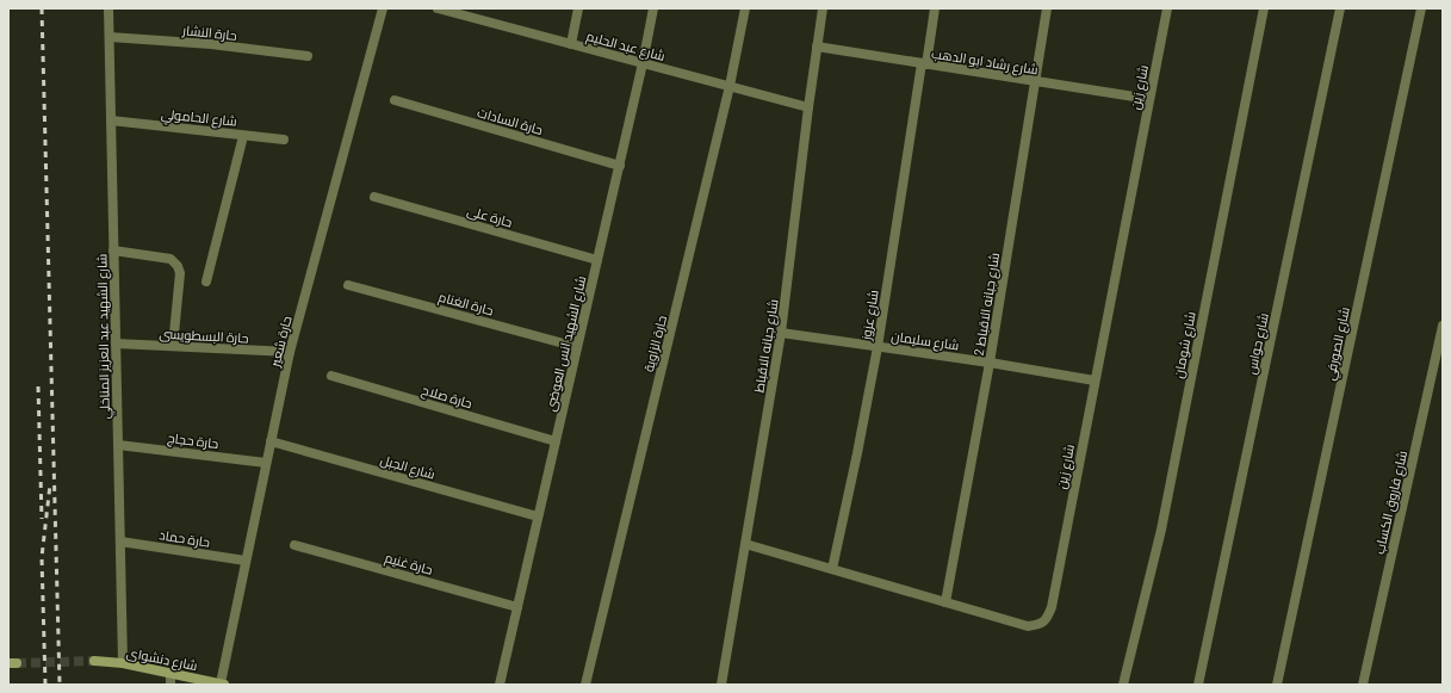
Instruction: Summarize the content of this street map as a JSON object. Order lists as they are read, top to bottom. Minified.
{"streets":{"street":["حارة النشار","شارع عبد الحليم","شارع رشاد ابو الدهب","شارع زين","شارع الحامولي","حارة السادات","حارة على","حارة الغنام","شارع جبانه الاقباط 2","شارع عزوز","حارة البسطويسى","شارع الشهيد عبد العزيز المناخلي","شارع سليمان","حارة شعير","شارع الشهيد انس العوضى","حارة الزاوية","شارع حواس","شارع الصورفي","شارع شومان","شارع جبانه الاقباط","حارة صلاح","حارة حجاج","شارع الجبل","شارع فاروق الكساب","حارة حماد","حارة غنيم","شارع دنشواى"]},"crossings":[["حارة النشار","شارع الشهيد عبد العزيز المناخلي"],["شارع عبد الحليم","شارع الشهيد انس العوضى"],["شارع عبد الحليم","حارة الزاوية"],["شارع عبد الحليم","شارع جبانه الاقباط"],["شارع رشاد ابو الدهب","شارع زين"],["شارع رشاد ابو الدهب","شارع جبانه الاقباط 2"],["شارع رشاد ابو الدهب","شارع عزوز"],["شارع رشاد ابو الدهب","شارع جبانه الاقباط"],["شارع زين","شارع جبانه الاقباط 2"],["شارع زين","شارع عزوز"],["شارع زين","شارع سليمان"],["شارع زين","شارع جبانه الاقباط"],["شارع الحامولي","شارع الشهيد عبد العزيز المناخلي"],["حارة السادات","شارع الشهيد انس العوضى"],["حارة على","شارع الشهيد انس العوضى"],["حارة الغنام","شارع الشهيد انس العوضى"],["شارع جبانه الاقباط 2","شارع سليمان"],["شارع عزوز","شارع سليمان"],["حارة البسطويسى","شارع الشهيد عبد العزيز المناخلي"],["حارة البسطويسى","حارة شعير"],["شارع الشهيد عبد العزيز المناخلي","حارة حجاج"],["شارع الشهيد عبد العزيز المناخلي","حارة حماد"],["شارع الشهيد عبد العزيز المناخلي","شارع دنشواى"],["شارع سليمان","شارع جبانه الاقباط"],["حارة شعير","حارة حجاج"],["حارة شعير","شارع الجبل"],["حارة شعير","حارة حماد"],["حارة شعير","شارع دنشواى"],["شارع الشهيد انس العوضى","حارة صلاح"],["شارع الشهيد انس العوضى","شارع الجبل"],["شارع الشهيد انس العوضى","حارة غنيم"]]}
